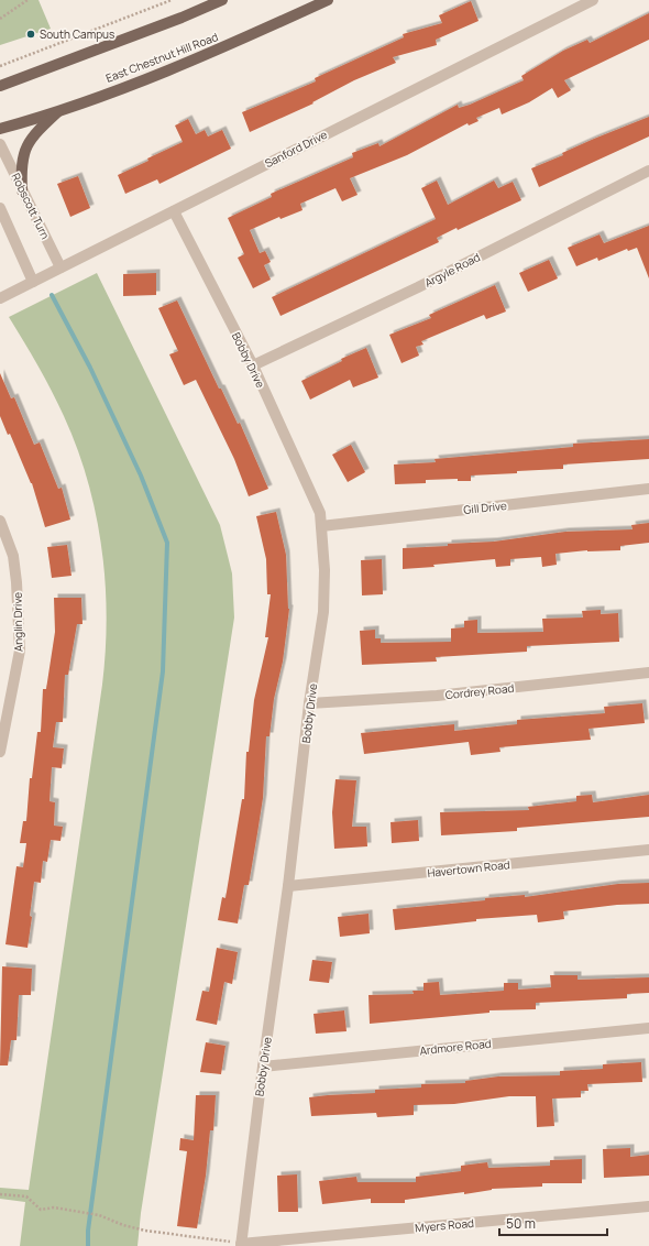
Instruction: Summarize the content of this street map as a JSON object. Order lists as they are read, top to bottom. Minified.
{"streets":{"main road":["East Chestnut Hill Road"],"street":["Sanford Drive","Robscott Turn","Argyle Road","Bobby Drive","Gill Drive","Anglin Drive","Cordrey Road","Havertown Road","Ardmore Road","Myers Road"]},"crossings":[["Sanford Drive","Robscott Turn"],["Sanford Drive","Bobby Drive"],["Argyle Road","Bobby Drive"],["Bobby Drive","Gill Drive"],["Bobby Drive","Cordrey Road"],["Bobby Drive","Havertown Road"],["Bobby Drive","Ardmore Road"],["Bobby Drive","Myers Road"]],"places":["South Campus"],"scale_bar":"50 m"}
